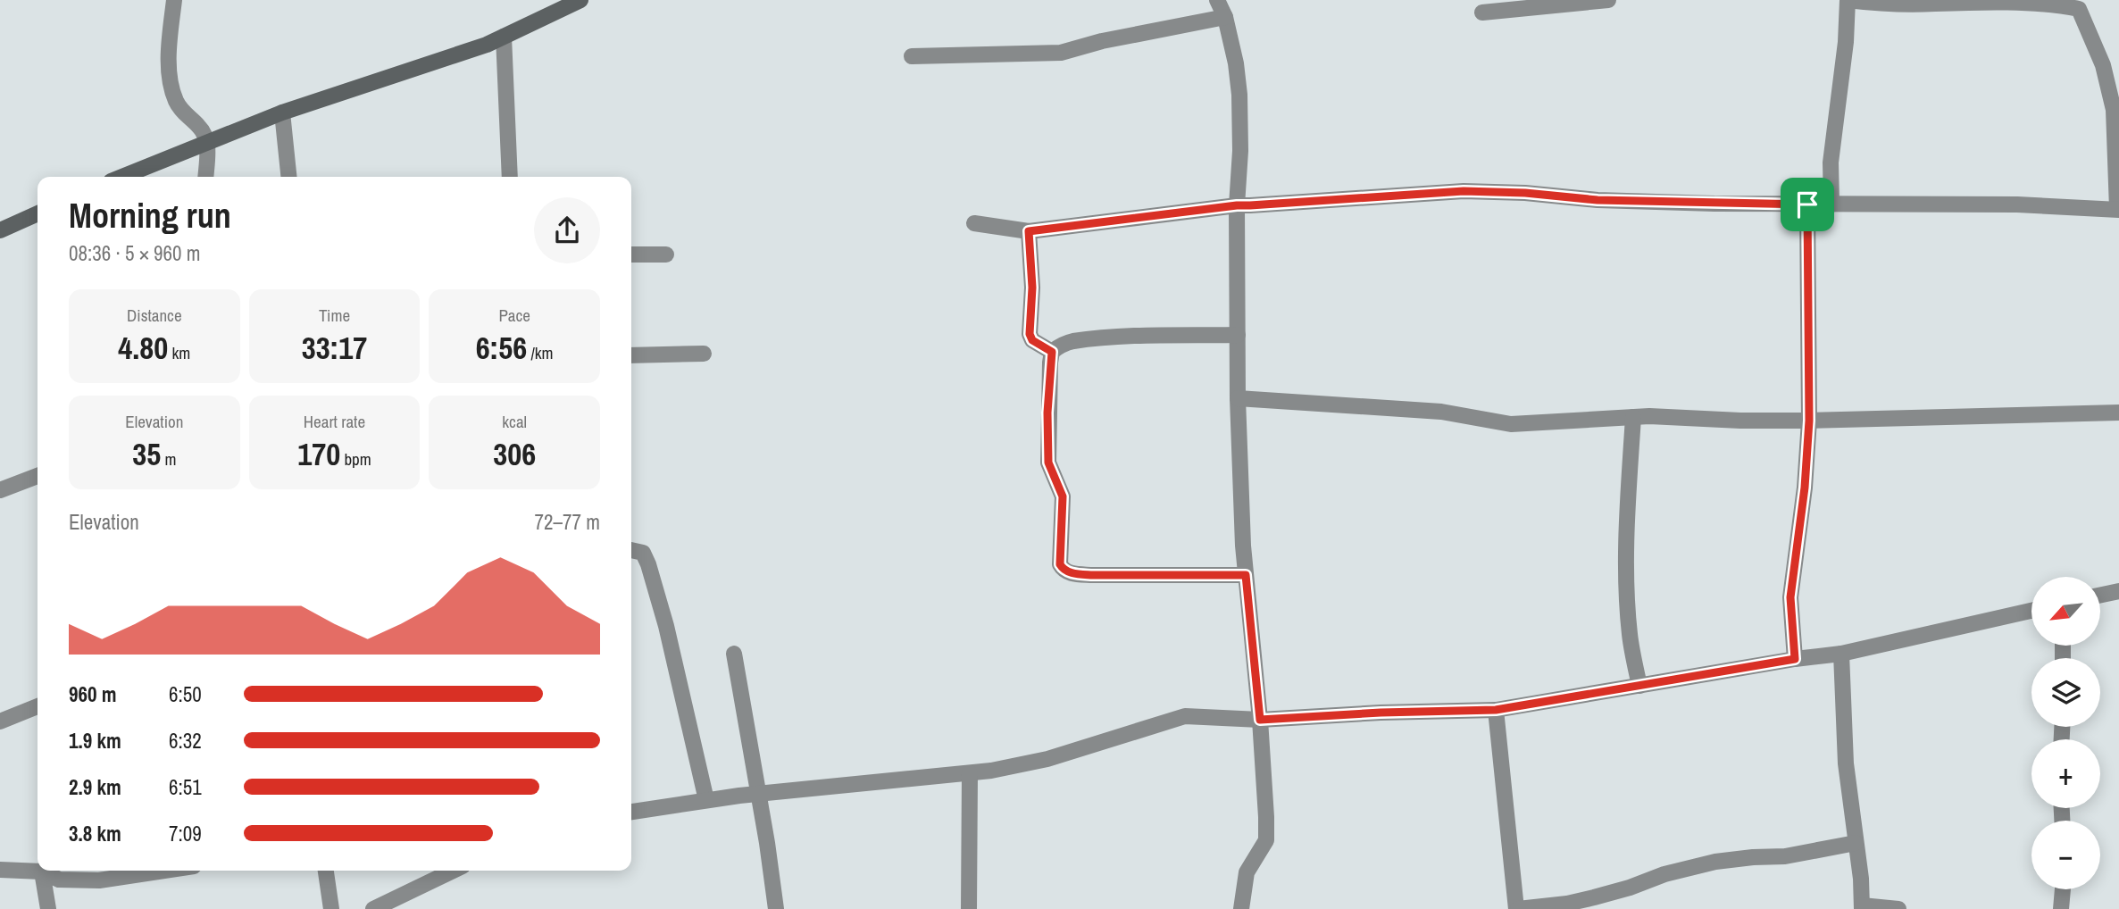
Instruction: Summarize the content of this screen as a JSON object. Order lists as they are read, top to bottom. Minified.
{"north":"bottom left","page":{"heading":["Morning run","08:36 · 5 × 960 m"],"stats":[["Distance","4.80 km"],["Time","33:17"],["Pace","6:56 /km"],["Elevation","35 m"],["Heart rate","170 bpm"],["kcal","306"]],"chart":["Elevation","72–77 m"],"map_buttons":["+","−"],"list":[{"name":"960 m","note":"6:50"},{"name":"1.9 km","note":"6:32"},{"name":"2.9 km","note":"6:51"},{"name":"3.8 km","note":"7:09"}]}}
